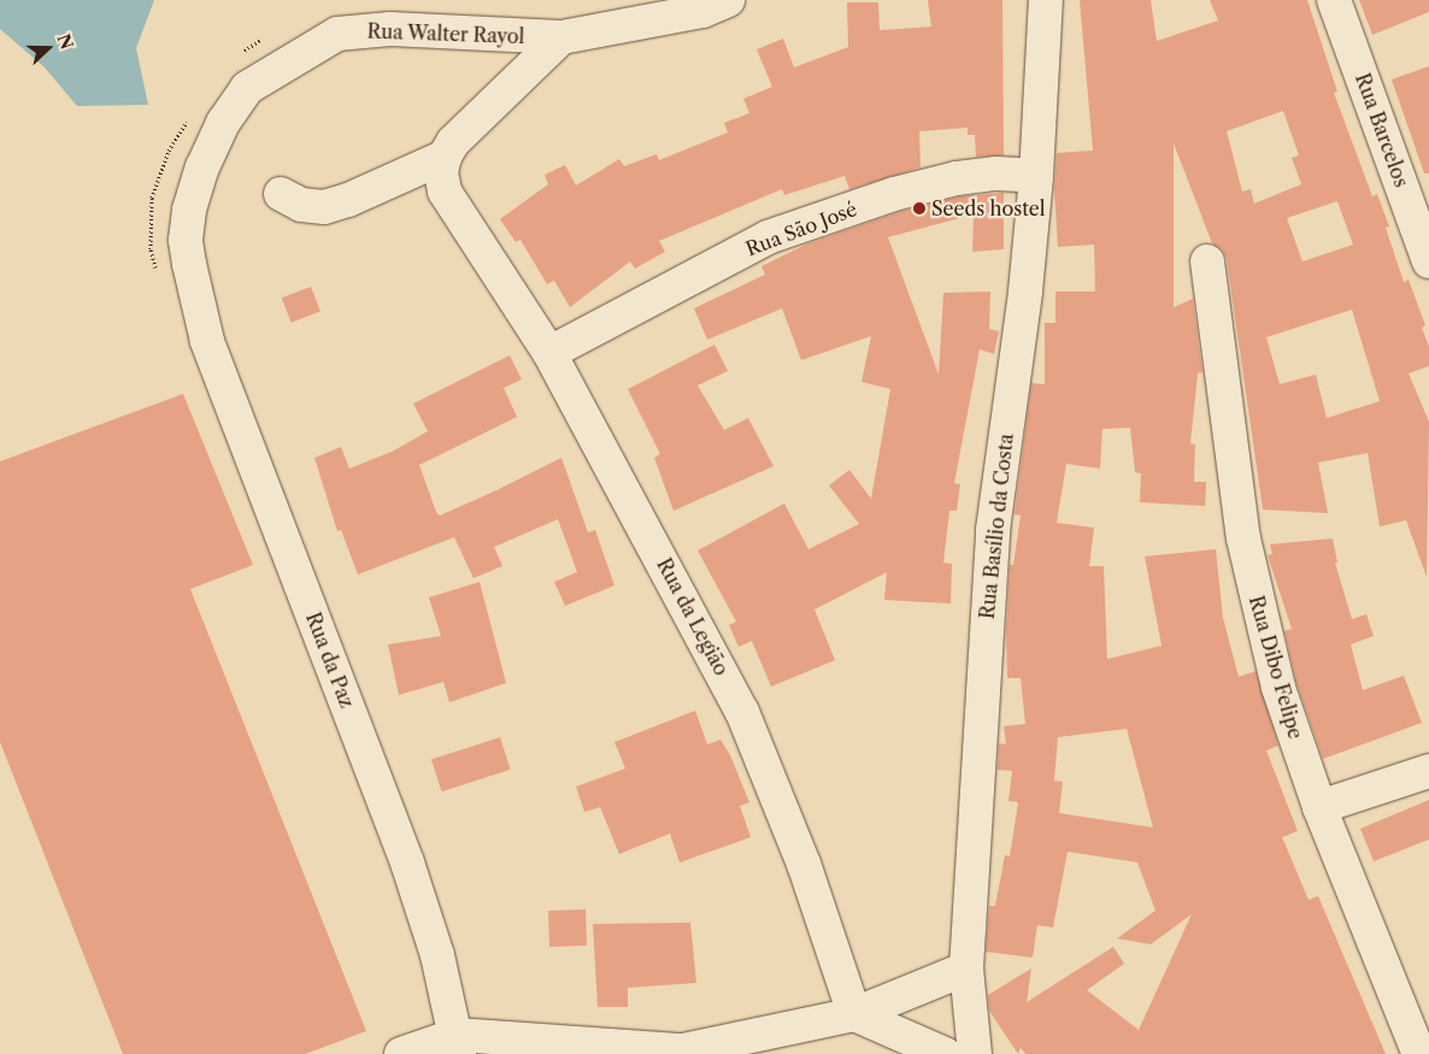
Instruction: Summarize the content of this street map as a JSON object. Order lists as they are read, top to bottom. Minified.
{"streets":{"street":["Rua Walter Rayol","Rua Barcelos","Rua São José","Rua Basílio da Costa","Rua da Legião","Rua da Paz","Rua Dibo Felipe"]},"crossings":[["Rua Walter Rayol","Rua da Paz"],["Rua São José","Rua Basílio da Costa"],["Rua São José","Rua da Legião"]],"places":["Seeds hostel"],"north":"right"}
